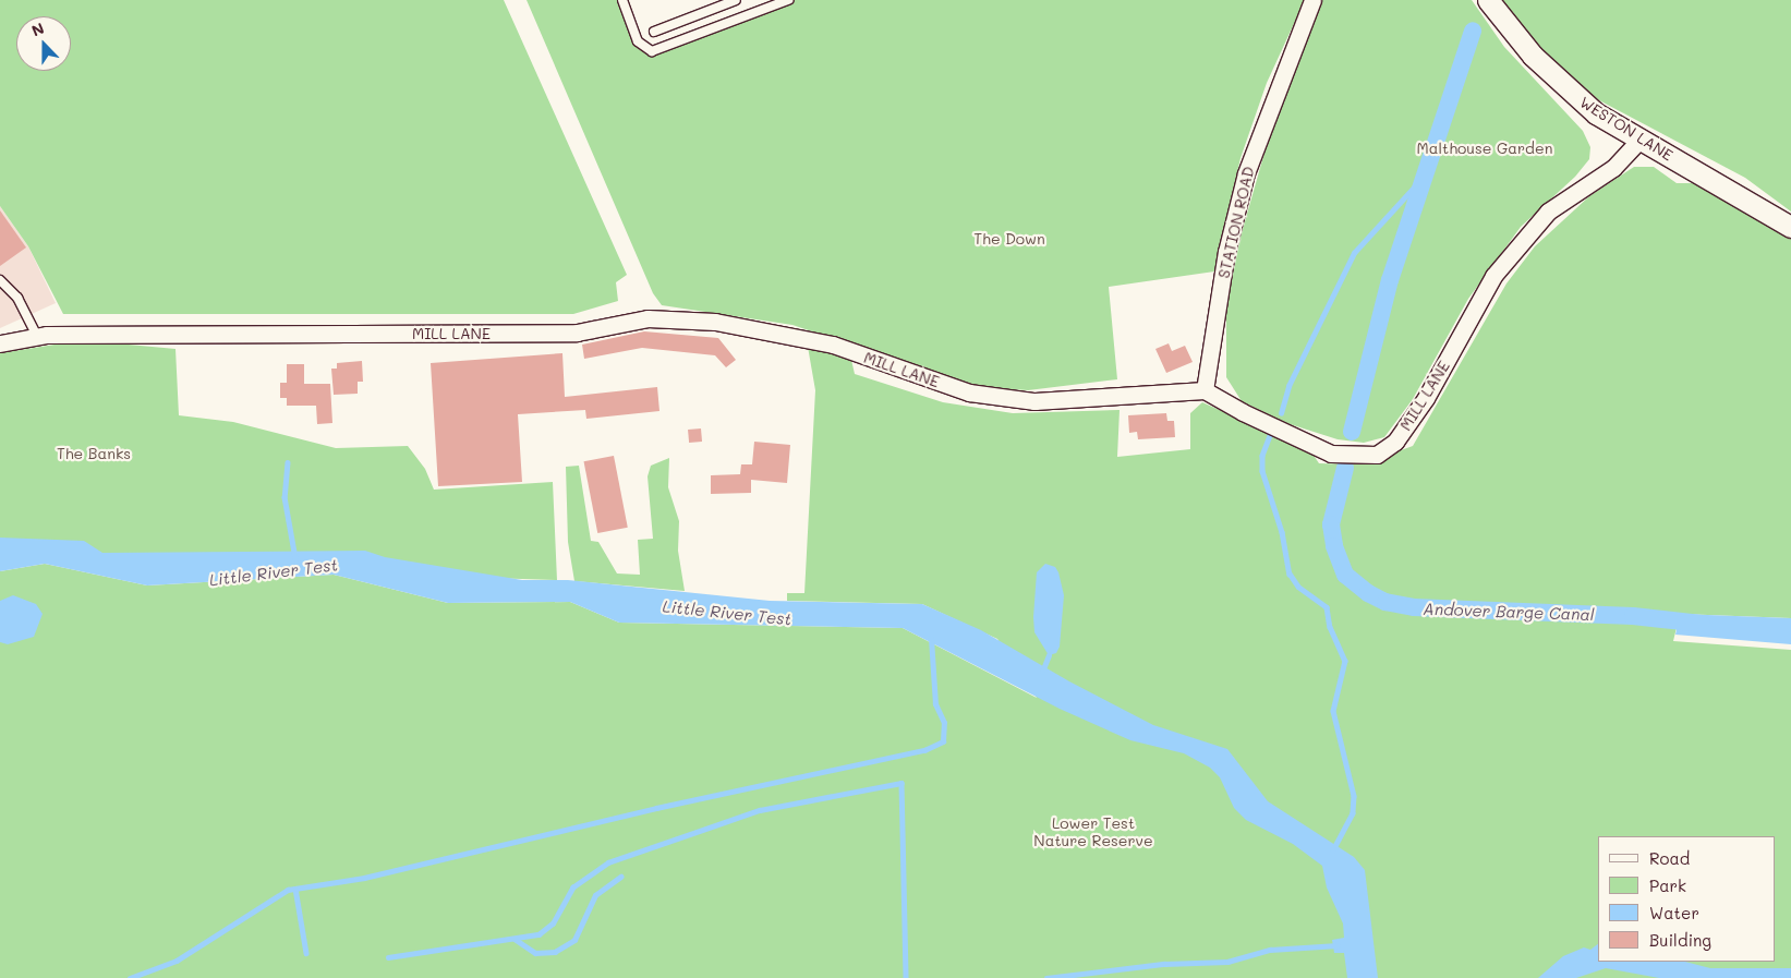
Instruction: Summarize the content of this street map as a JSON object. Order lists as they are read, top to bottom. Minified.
{"streets":{"street":["WESTON LANE","STATION ROAD","MILL LANE"]},"crossings":[["WESTON LANE","MILL LANE"],["STATION ROAD","MILL LANE"]],"water":["Little River Test","Andover Barge Canal"],"parks":["Malthouse Garden","The Down","The Banks","Lower Test Nature Reserve"],"legend":["Road","Park","Water","Building"],"north":"top"}
